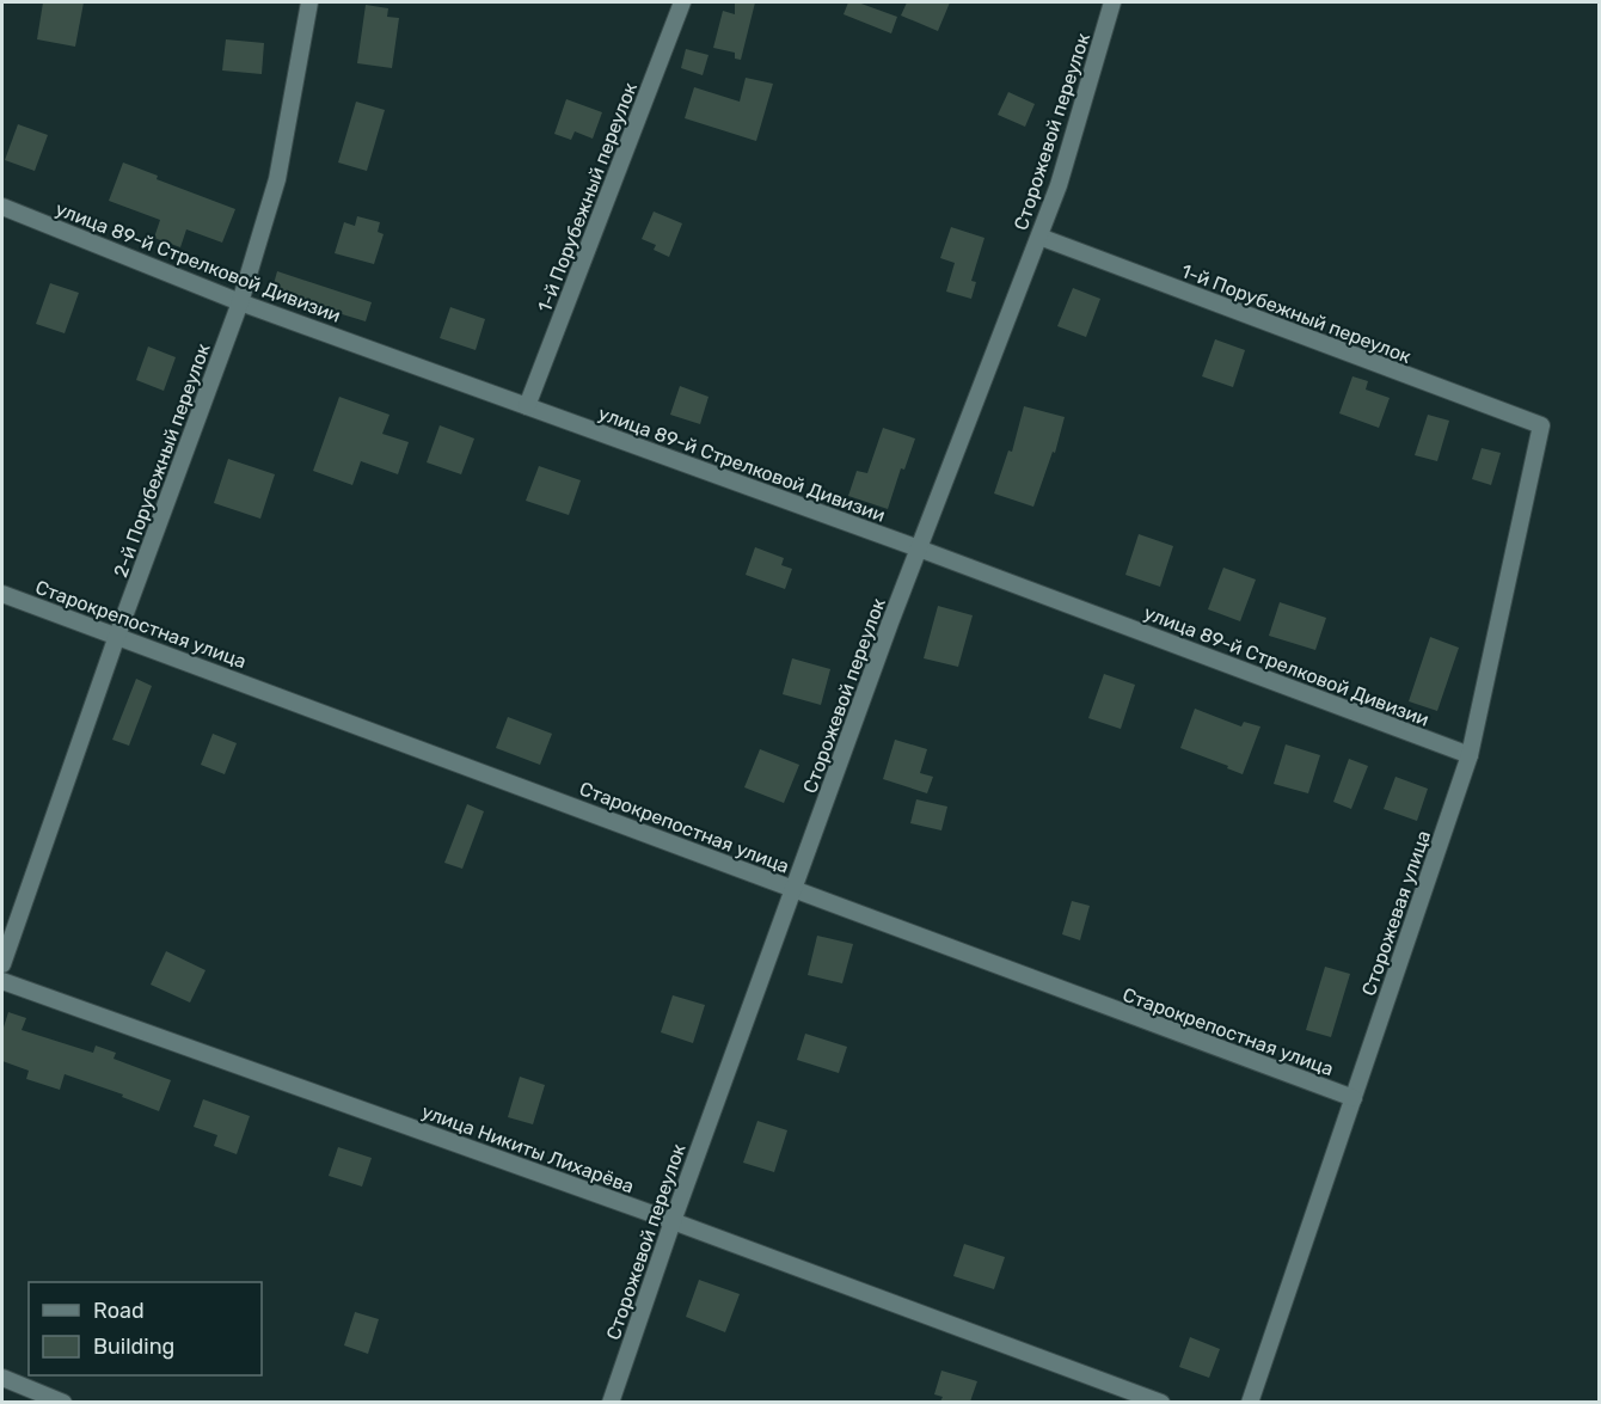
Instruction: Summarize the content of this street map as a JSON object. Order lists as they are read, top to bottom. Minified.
{"streets":{"street":["Сторожевой переулок","1-й Порубежный переулок","улица 89-й Стрелковой Дивизии","2-й Порубежный переулок","Старокрепостная улица","Сторожевая улица","улица Никиты Лихарёва"]},"crossings":[["Сторожевой переулок","1-й Порубежный переулок"],["Сторожевой переулок","улица 89-й Стрелковой Дивизии"],["Сторожевой переулок","Старокрепостная улица"],["Сторожевой переулок","улица Никиты Лихарёва"],["1-й Порубежный переулок","улица 89-й Стрелковой Дивизии"],["1-й Порубежный переулок","Сторожевая улица"],["улица 89-й Стрелковой Дивизии","2-й Порубежный переулок"],["улица 89-й Стрелковой Дивизии","Сторожевая улица"],["2-й Порубежный переулок","Старокрепостная улица"],["Старокрепостная улица","Сторожевая улица"]],"legend":["Road","Building"]}
